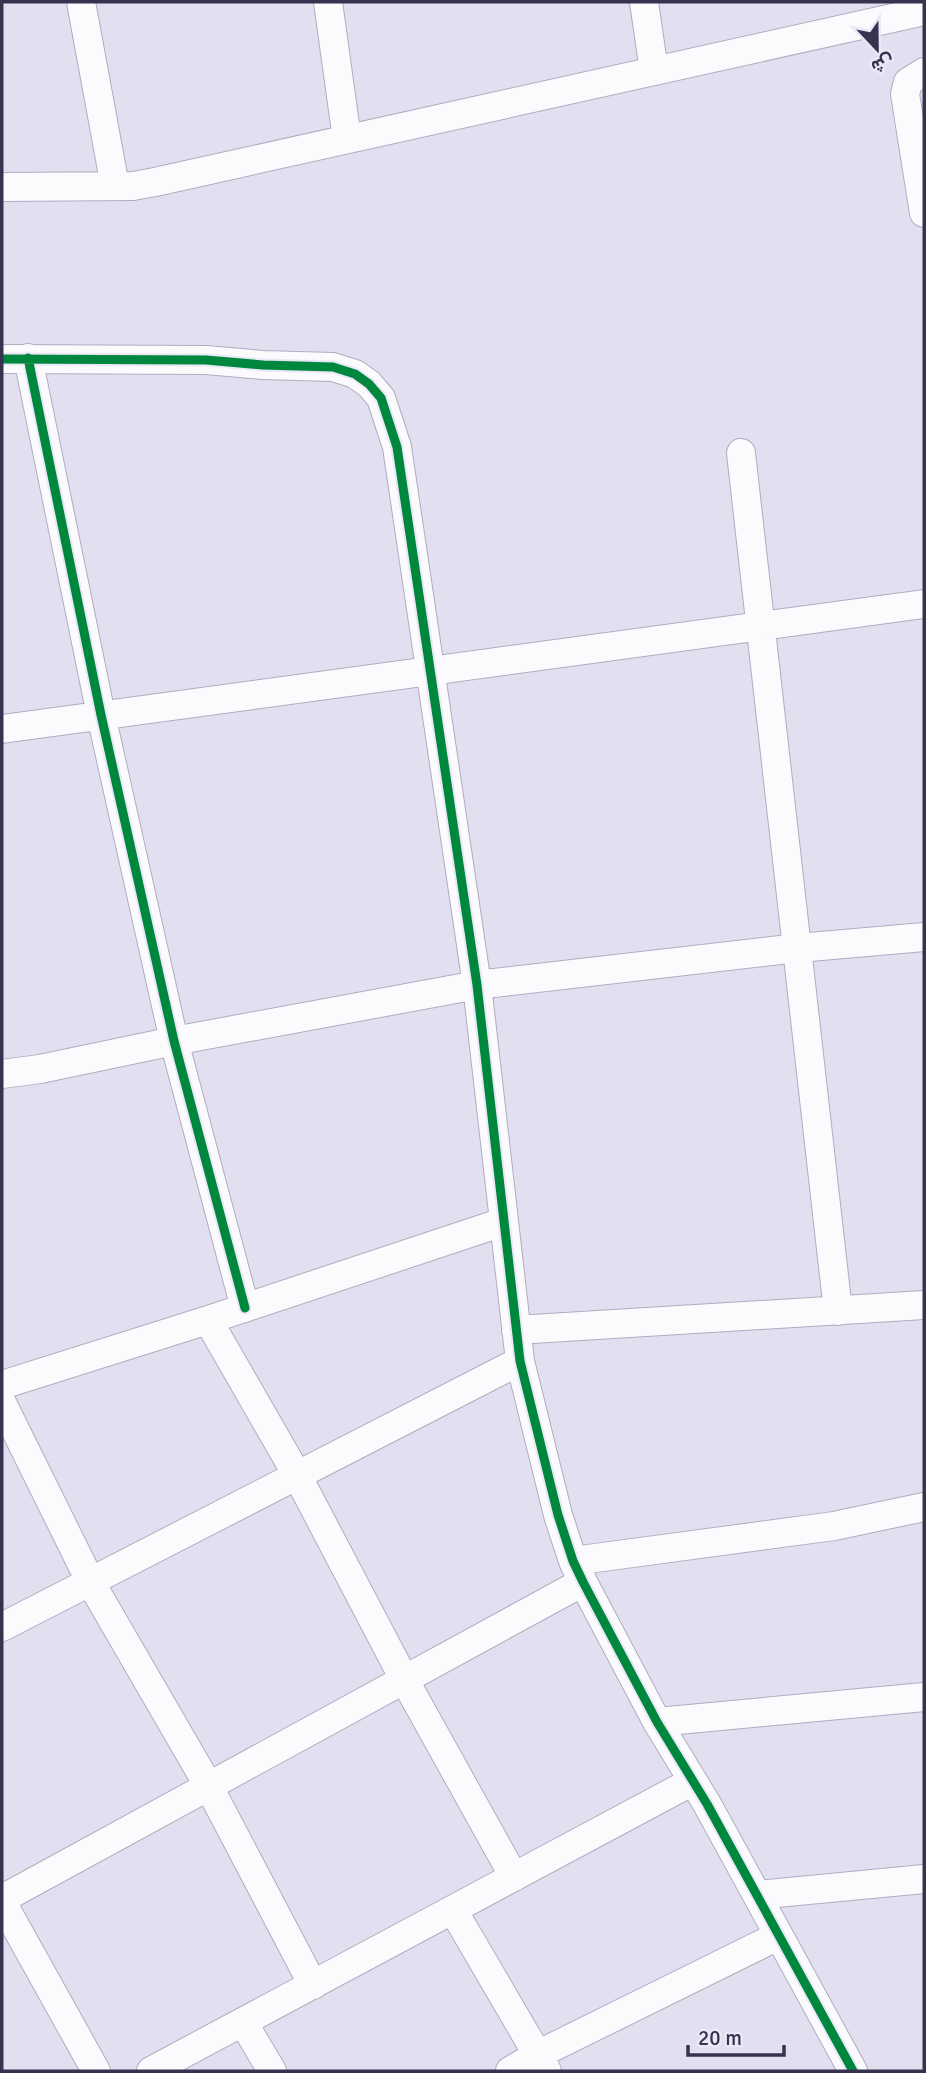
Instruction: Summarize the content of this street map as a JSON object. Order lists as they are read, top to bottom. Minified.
{"scale_bar":"20 m","north":"bottom"}
